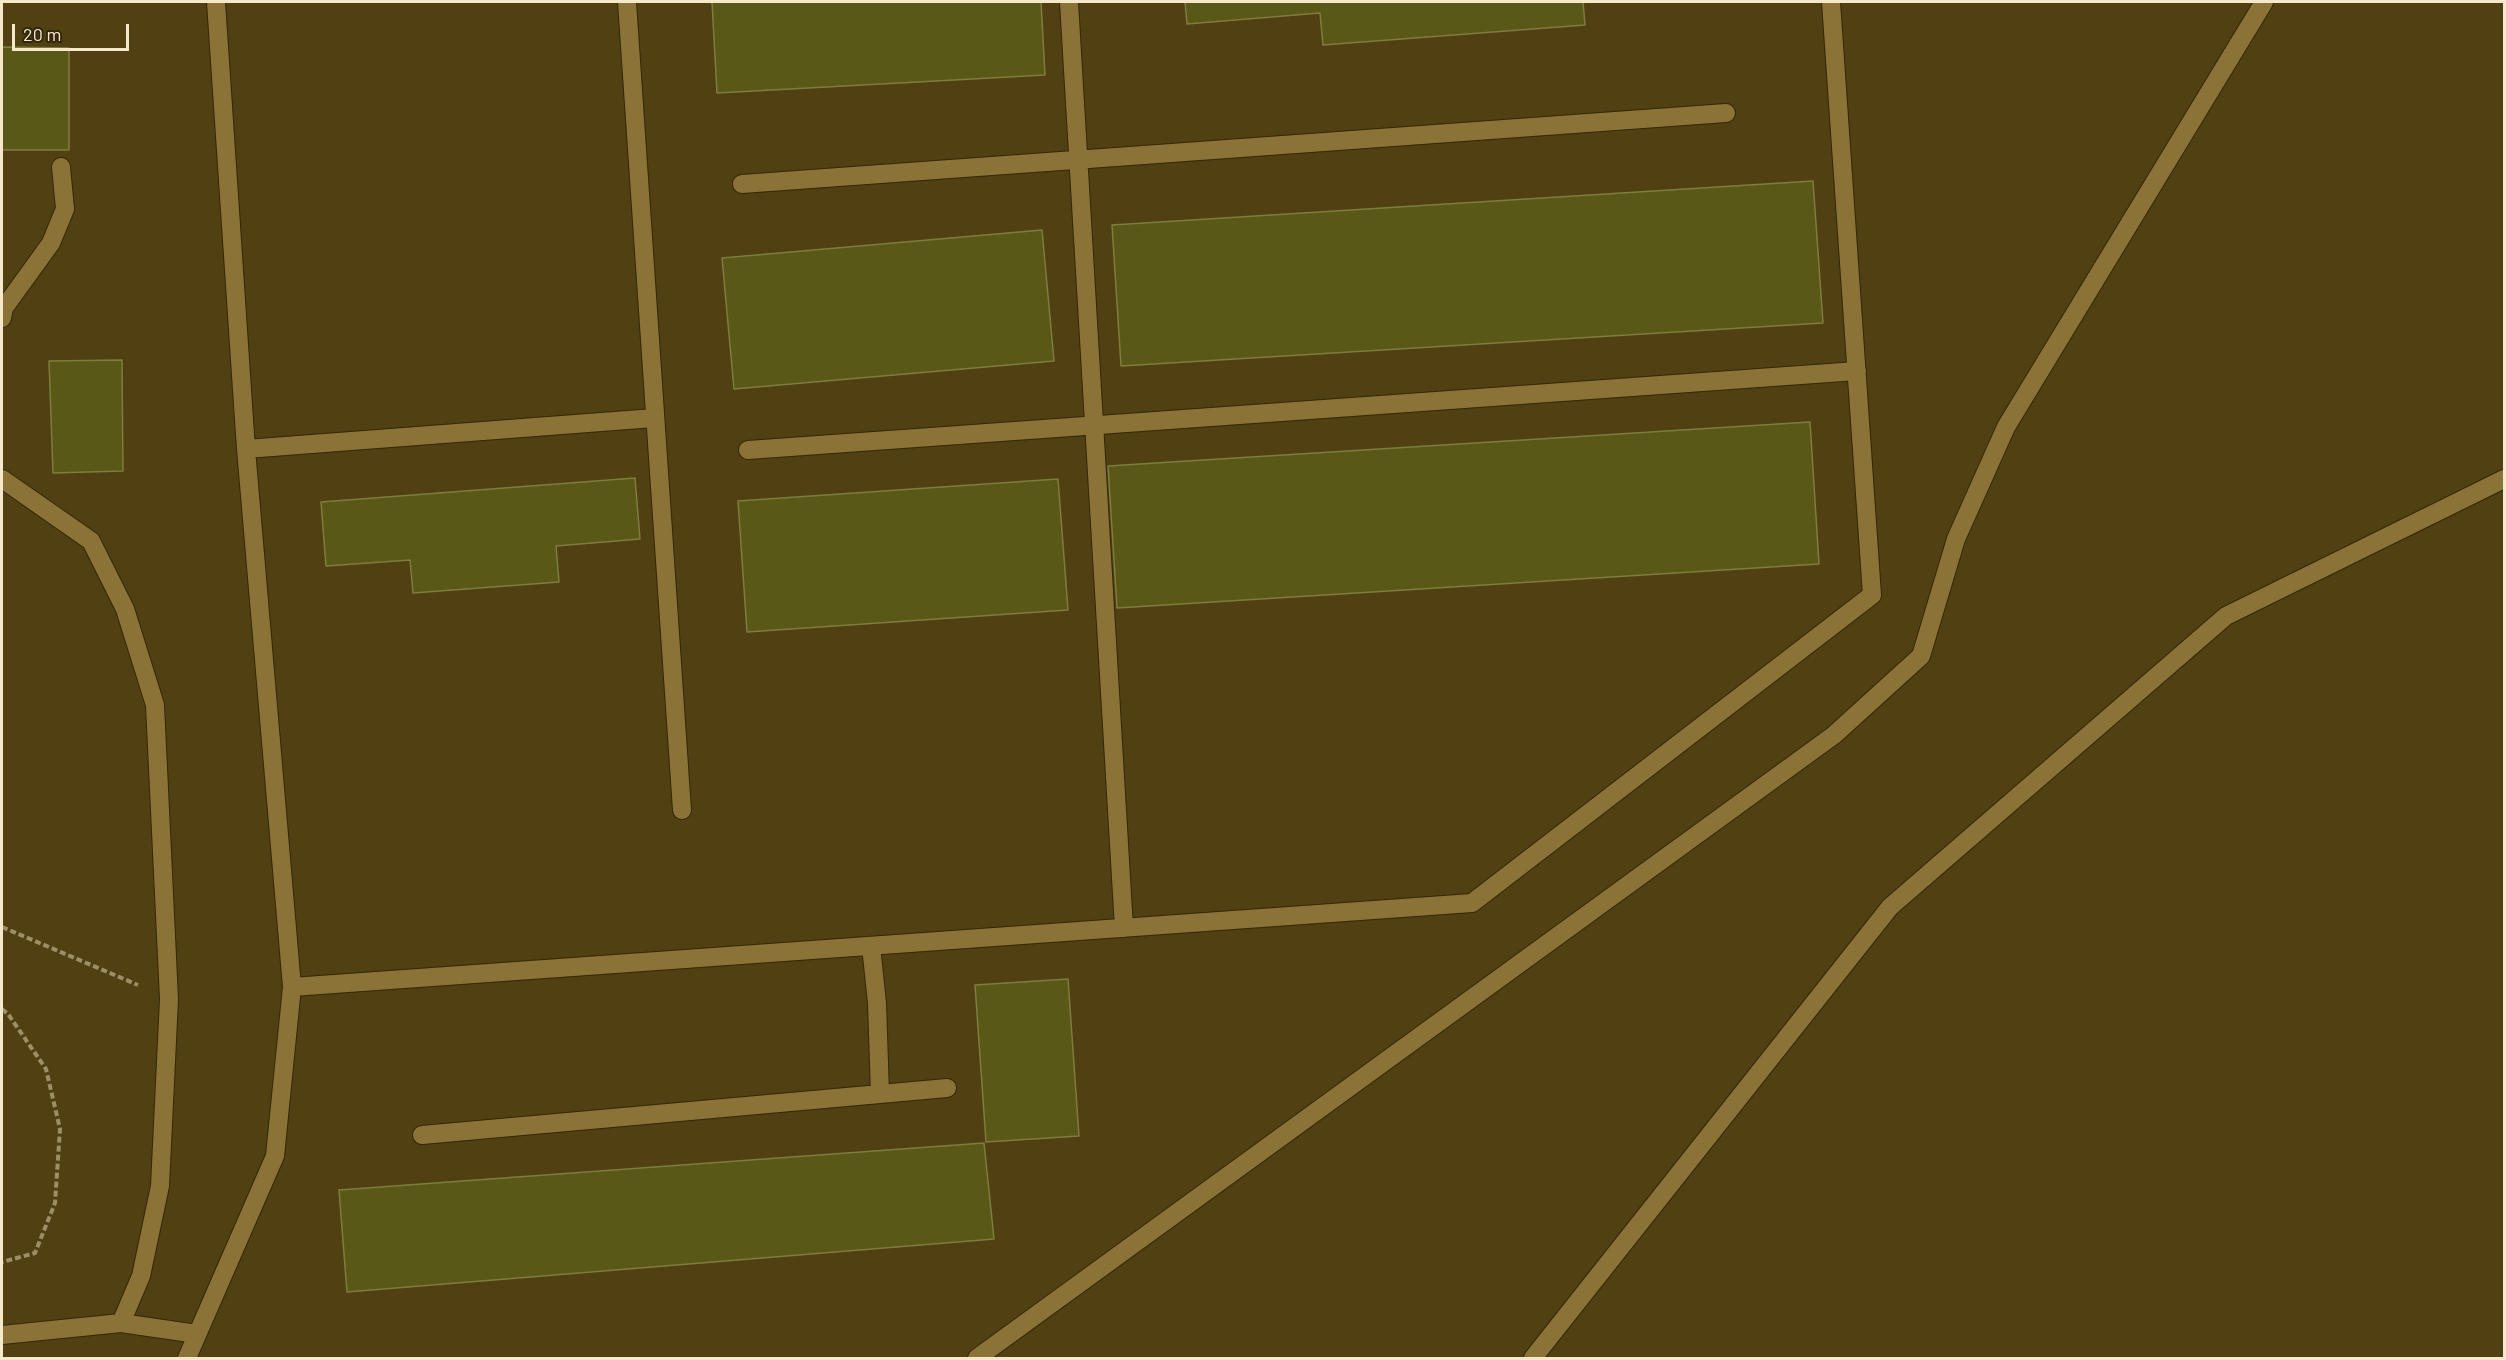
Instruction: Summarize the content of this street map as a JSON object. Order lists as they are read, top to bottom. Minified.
{"scale_bar":"20 m"}
